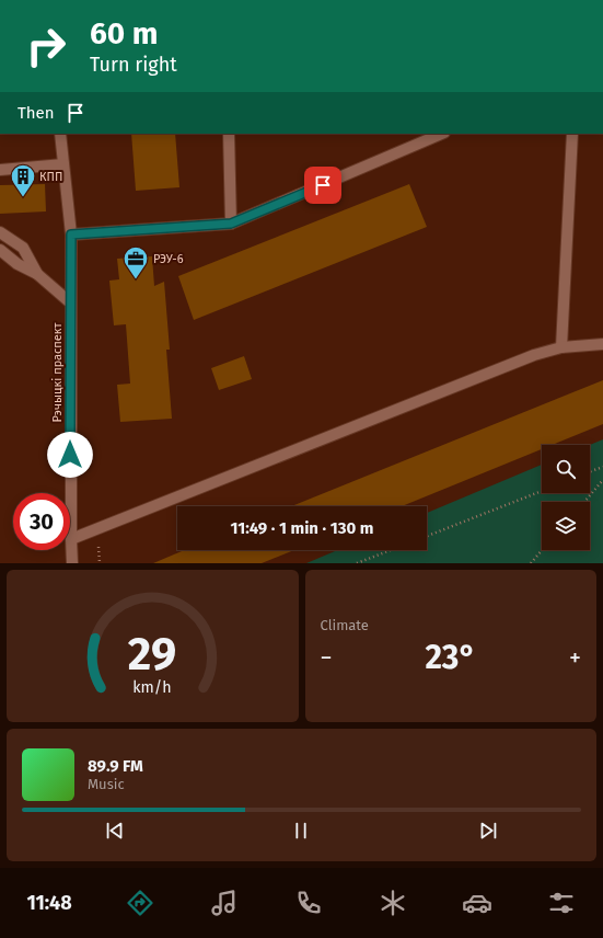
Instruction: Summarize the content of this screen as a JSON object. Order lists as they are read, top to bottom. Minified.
{"streets":{"street":["Рэчыцкі праспект"]},"places":{"building":["КПП"],"office":["РЭУ-6"]},"page":{"turn":["60 m","Turn right"],"then":"Then","limit":"30","trip":"11:49 · 1 min · 130 m","tile":"Climate","heat":["−","23°","+"],"song":["89.9 FM","Music"],"tabs":"11:48","gauge":["29","km/h"]}}
